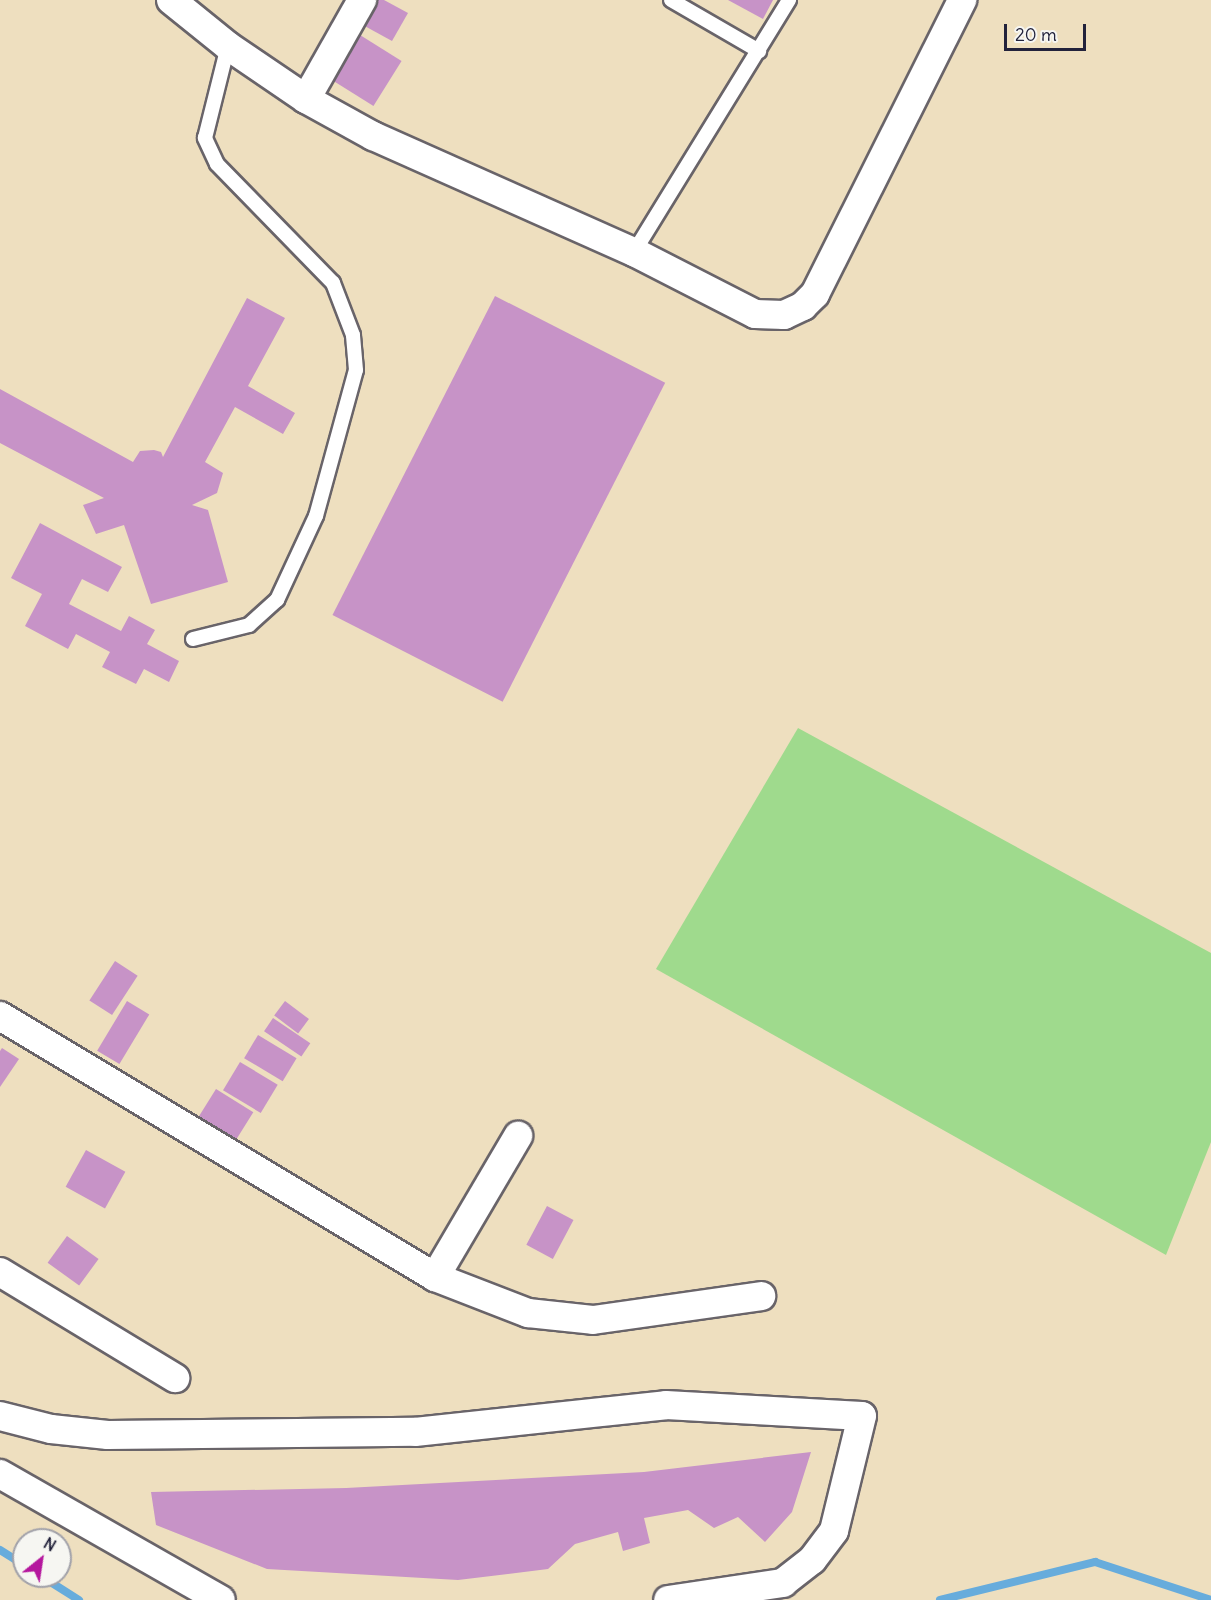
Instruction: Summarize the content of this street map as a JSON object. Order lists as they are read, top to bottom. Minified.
{"scale_bar":"20 m","north":"top right"}
